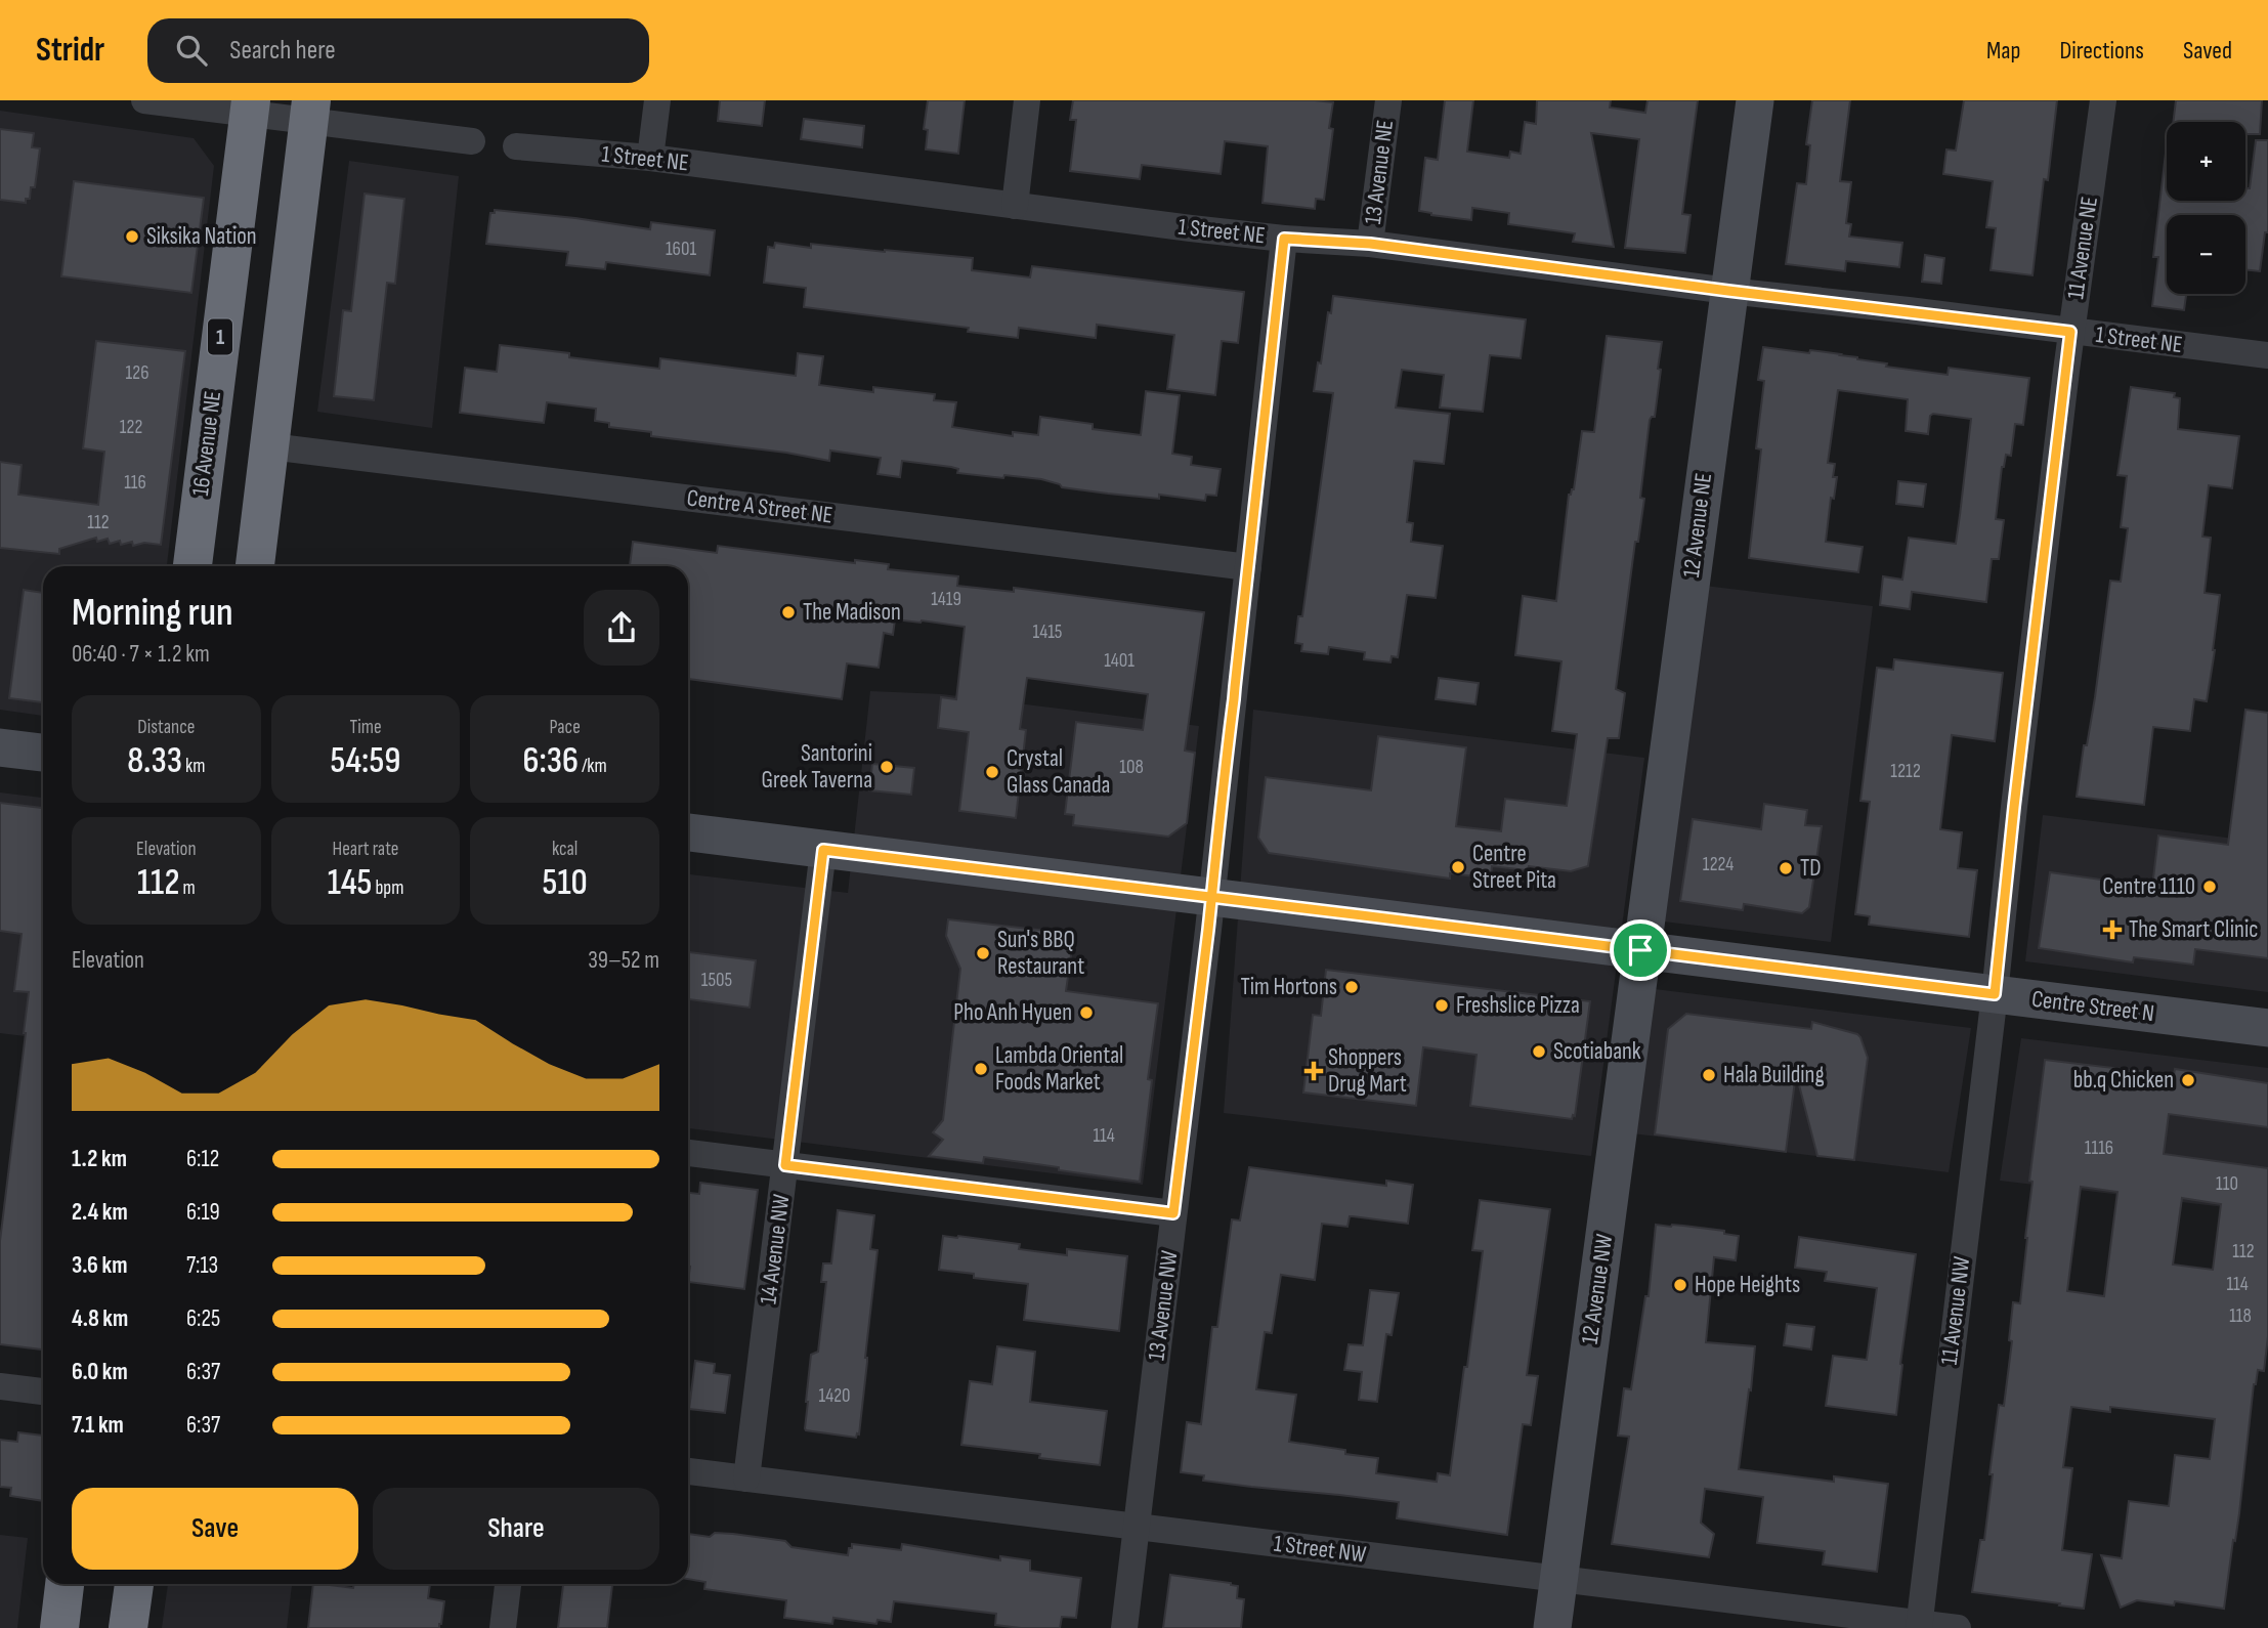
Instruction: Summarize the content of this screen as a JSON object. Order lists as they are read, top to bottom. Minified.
{"streets":{"highway":["1","16 Avenue NE"],"main road":["12 Avenue NE","Centre Street N","12 Avenue NW"],"street":["1 Street NE","13 Avenue NE","11 Avenue NE","Centre A Street NE","14 Avenue NW","13 Avenue NW","11 Avenue NW","1 Street NW"]},"crossings":[["1 Street NE","13 Avenue NE"],["1 Street NE","11 Avenue NE"],["1 Street NE","12 Avenue NE"],["11 Avenue NE","Centre Street N"],["11 Avenue NE","11 Avenue NW"],["12 Avenue NE","Centre Street N"],["12 Avenue NE","12 Avenue NW"],["Centre Street N","14 Avenue NW"],["Centre Street N","12 Avenue NW"],["Centre Street N","13 Avenue NW"],["Centre Street N","11 Avenue NW"],["14 Avenue NW","1 Street NW"],["12 Avenue NW","1 Street NW"],["13 Avenue NW","1 Street NW"],["11 Avenue NW","1 Street NW"]],"places":{"other":["Siksika Nation","The Madison","Santorini Greek Taverna","Crystal Glass Canada","Centre Street Pita","TD","Centre 1110","Sun's BBQ Restaurant","Tim Hortons","Freshslice Pizza","Pho Anh Hyuen","Scotiabank","Lambda Oriental Foods Market","Hala Building","bb.q Chicken","Hope Heights"],"health":["The Smart Clinic","Shoppers Drug Mart"]},"house_numbers":["1601","126","122","116","112","1419","1415","1401","108","1212","1224","1505","114","1116","110","112","114","118","1420"],"page":{"header":"Stridr","search":"Search here","nav":["Map","Directions","Saved"],"map_buttons":["+","−"],"heading":["Morning run","06:40 · 7 × 1.2 km"],"stats":[["Distance","8.33 km"],["Time","54:59"],["Pace","6:36 /km"],["Elevation","112 m"],["Heart rate","145 bpm"],["kcal","510"]],"chart":["Elevation","39–52 m"],"list":[{"name":"1.2 km","note":"6:12"},{"name":"2.4 km","note":"6:19"},{"name":"3.6 km","note":"7:13"},{"name":"4.8 km","note":"6:25"},{"name":"6.0 km","note":"6:37"},{"name":"7.1 km","note":"6:37"}],"buttons":["Save","Share"]}}
